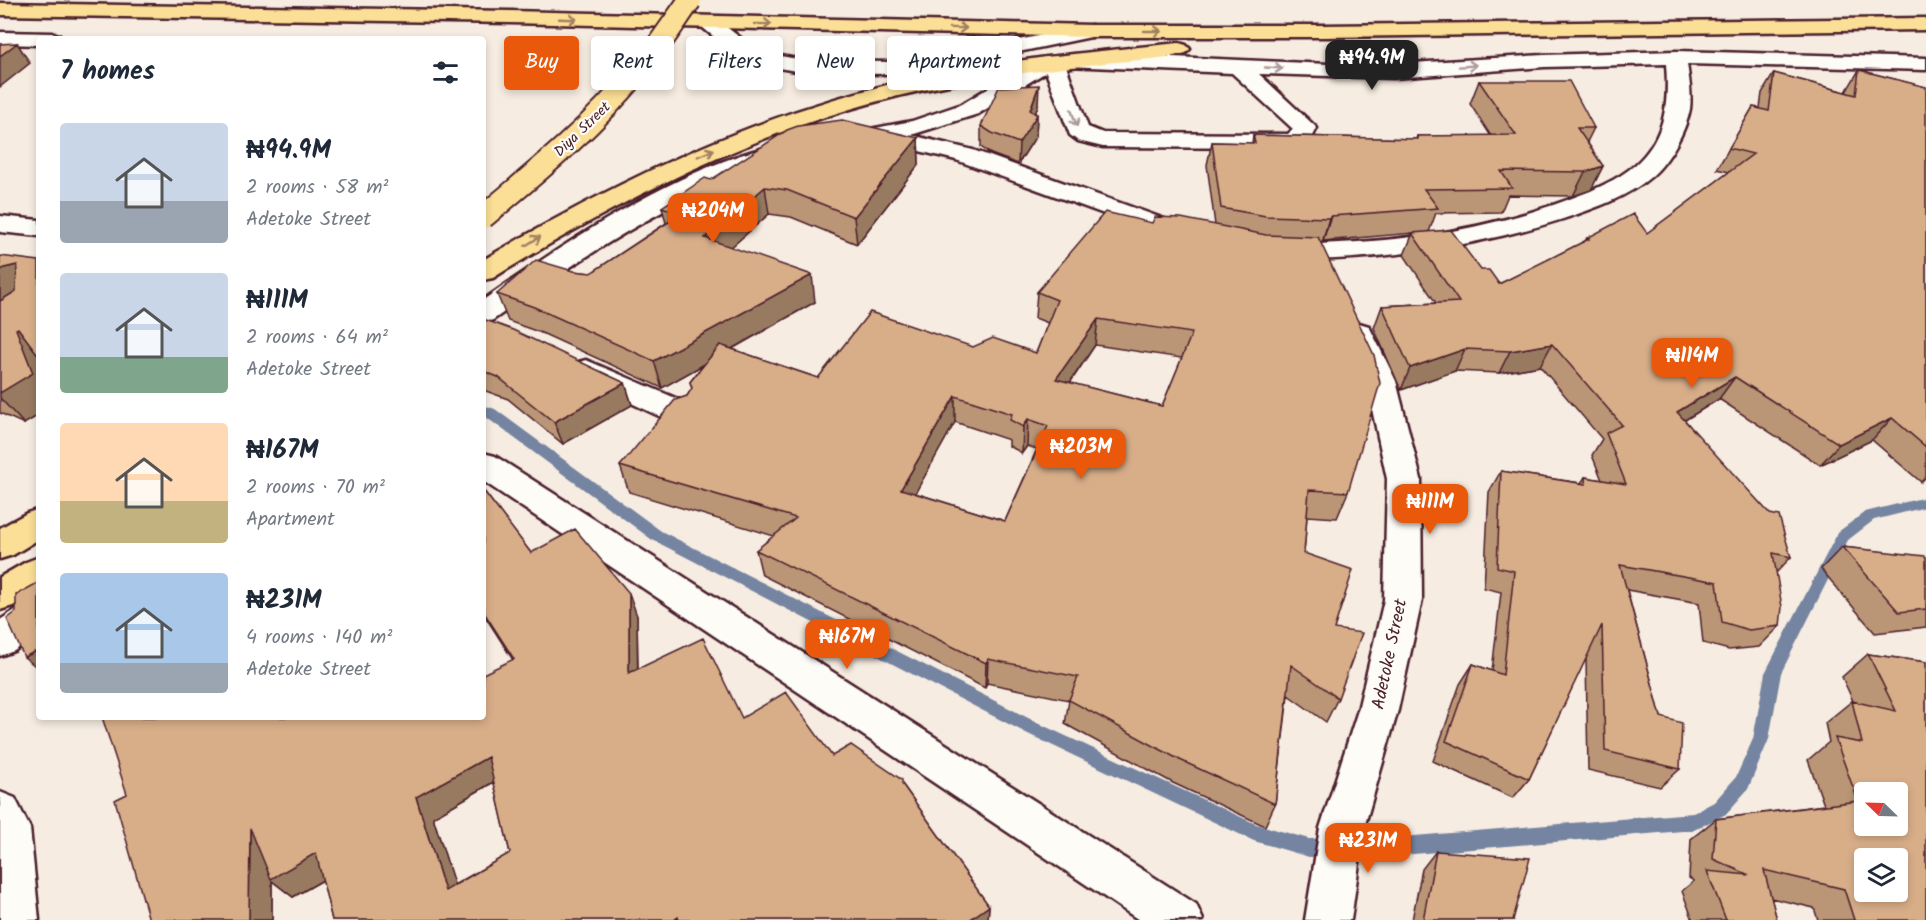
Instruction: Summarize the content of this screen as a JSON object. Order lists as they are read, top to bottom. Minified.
{"streets":{"main road":["Diya Street"],"street":["Adetoke Street"]},"north":"top left","page":{"chip":["Buy","Rent","Filters","New","Apartment"],"heading":"7 homes","price":["₦94.9M","₦204M","₦114M","₦203M","₦111M","₦167M","₦231M"],"list":[{"name":"₦94.9M","note":"2 rooms · 58 m² · Adetoke Street"},{"name":"₦111M","note":"2 rooms · 64 m² · Adetoke Street"},{"name":"₦167M","note":"2 rooms · 70 m² · Apartment"},{"name":"₦231M","note":"4 rooms · 140 m² · Adetoke Street"}]}}
